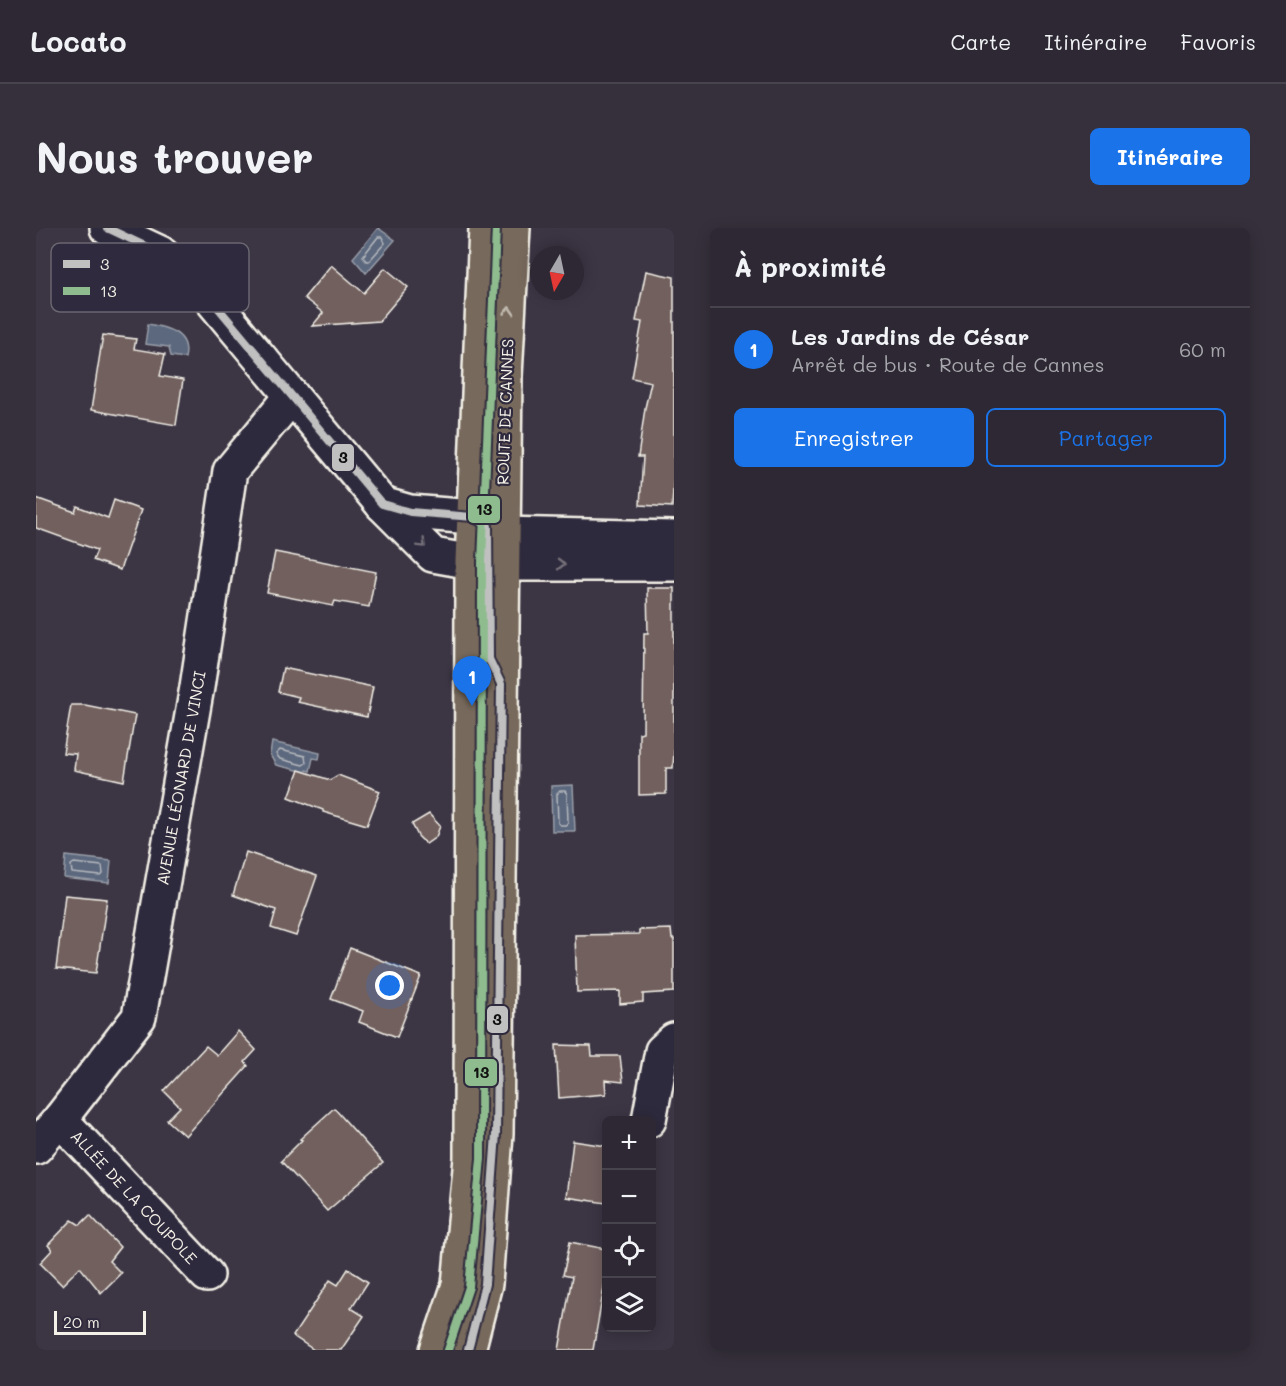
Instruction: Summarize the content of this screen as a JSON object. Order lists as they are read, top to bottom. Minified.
{"streets":{"main road":["ROUTE DE CANNES"],"street":["AVENUE LÉONARD DE VINCI","ALLÉE DE LA COUPOLE"]},"crossings":[["AVENUE LÉONARD DE VINCI","ALLÉE DE LA COUPOLE"]],"lines":["transit line 3","transit line 13"],"legend":["3","13"],"scale_bar":"20 m","north":"bottom","page":{"header":"Locato","nav":["Carte","Itinéraire","Favoris"],"buttons":["Itinéraire",["Enregistrer","Partager"]],"title":"Nous trouver","heading":"À proximité","list":[{"mark":"1","name":"Les Jardins de César","note":"Arrêt de bus · Route de Cannes","value":"60 m"}],"pins":"1","map_buttons":["+","−"],"scale":"20 m"}}
